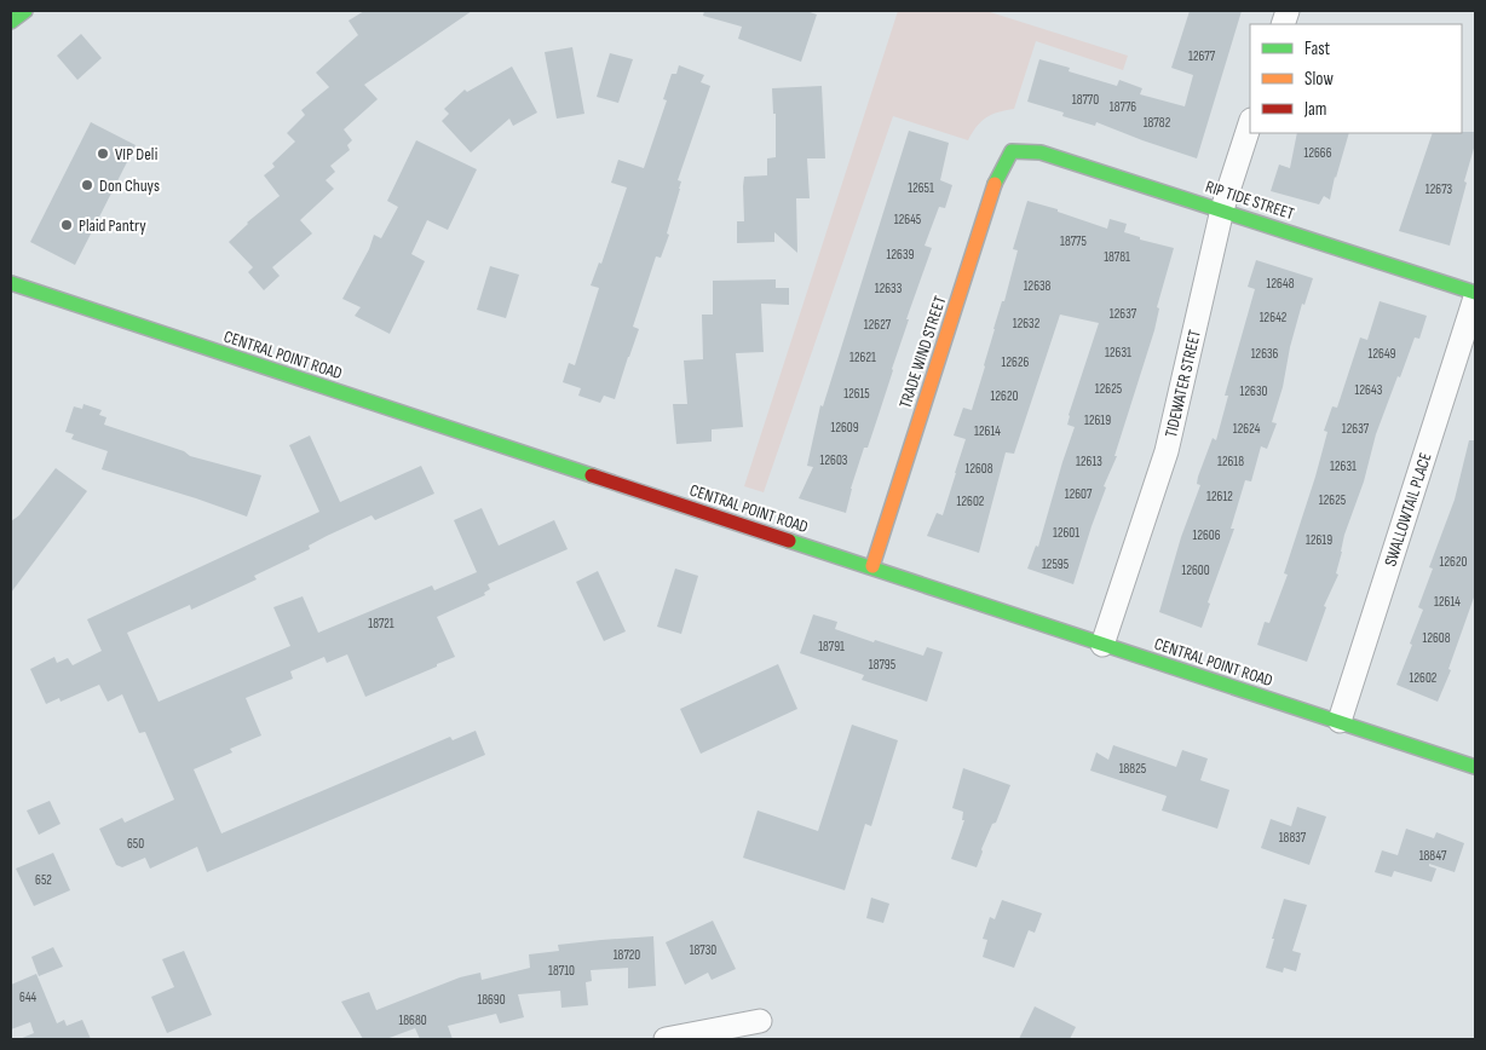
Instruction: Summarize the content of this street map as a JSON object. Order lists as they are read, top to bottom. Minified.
{"streets":{"street":["RIP TIDE STREET","TRADE WIND STREET","CENTRAL POINT ROAD","TIDEWATER STREET","SWALLOWTAIL PLACE"]},"crossings":[["RIP TIDE STREET","TRADE WIND STREET"],["RIP TIDE STREET","TIDEWATER STREET"],["TRADE WIND STREET","CENTRAL POINT ROAD"],["CENTRAL POINT ROAD","TIDEWATER STREET"],["CENTRAL POINT ROAD","SWALLOWTAIL PLACE"]],"places":["VIP Deli","Don Chuys","Plaid Pantry"],"house_numbers":["12677","18770","18776","18782","12666","12651","12673","12645","18775","12639","18781","12648","12638","12633","12637","12642","12632","12627","12631","12636","12649","12621","12626","12625","12643","12630","12615","12620","12619","12609","12624","12637","12614","12603","12613","12618","12631","12608","12607","12612","12625","12602","12601","12606","12619","12620","12595","12600","12614","18721","12608","18791","18795","12602","18825","18837","650","18847","652","18730","18720","18710","644","18690","18680"],"legend":["Fast","Slow","Jam"]}
